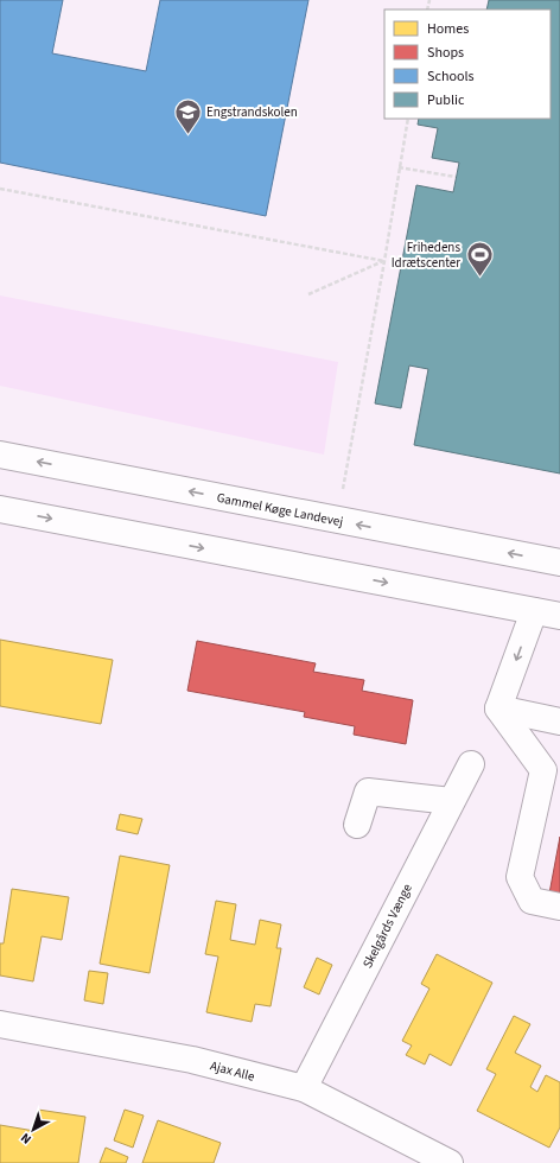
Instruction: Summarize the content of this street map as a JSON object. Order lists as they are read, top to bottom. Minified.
{"streets":{"main road":["Gammel Køge Landevej","Skelgårds Vænge","Ajax Alle"]},"crossings":[["Skelgårds Vænge","Ajax Alle"]],"places":{"school or university":["Engstrandskolen"],"sports":["Frihedens Idrætscenter"]},"legend":["Homes","Shops","Schools","Public"],"north":"bottom left"}
